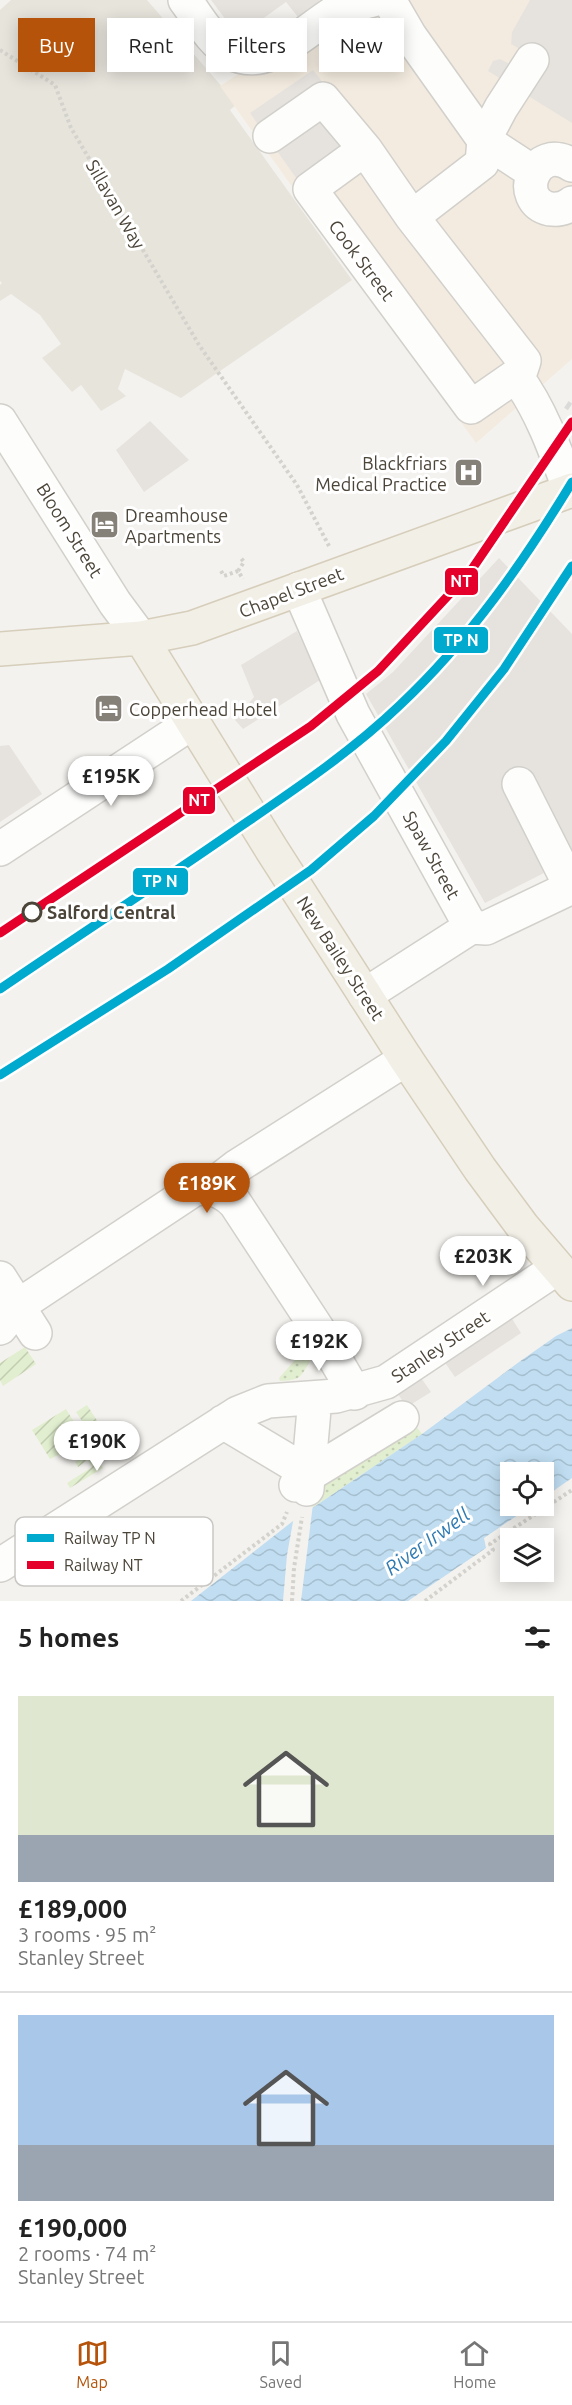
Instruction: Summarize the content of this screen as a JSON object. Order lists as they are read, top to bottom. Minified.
{"streets":{"main road":["Chapel Street","New Bailey Street"],"street":["Cook Street","Bloom Street","Spaw Street","Stanley Street"],"path":["Sillavan Way"]},"crossings":[["Bloom Street","Chapel Street"],["Bloom Street","New Bailey Street"],["Chapel Street","Spaw Street"],["Chapel Street","New Bailey Street"],["New Bailey Street","Stanley Street"]],"water":["River Irwell"],"places":{"hospital":["Blackfriars Medical Practice"],"hotel":["Dreamhouse Apartments","Copperhead Hotel"],"other":["Salford Central"]},"lines":["rail line NT"],"legend":["Railway TP N","Railway NT"],"page":{"chip":["Buy","Rent","Filters","New"],"price":["£195K","£189K","£203K","£192K","£190K"],"heading":"5 homes","list":[{"name":"£189,000","note":"3 rooms · 95 m² · Stanley Street"},{"name":"£190,000","note":"2 rooms · 74 m² · Stanley Street"}],"tabs":["Map","Saved","Home"]}}
